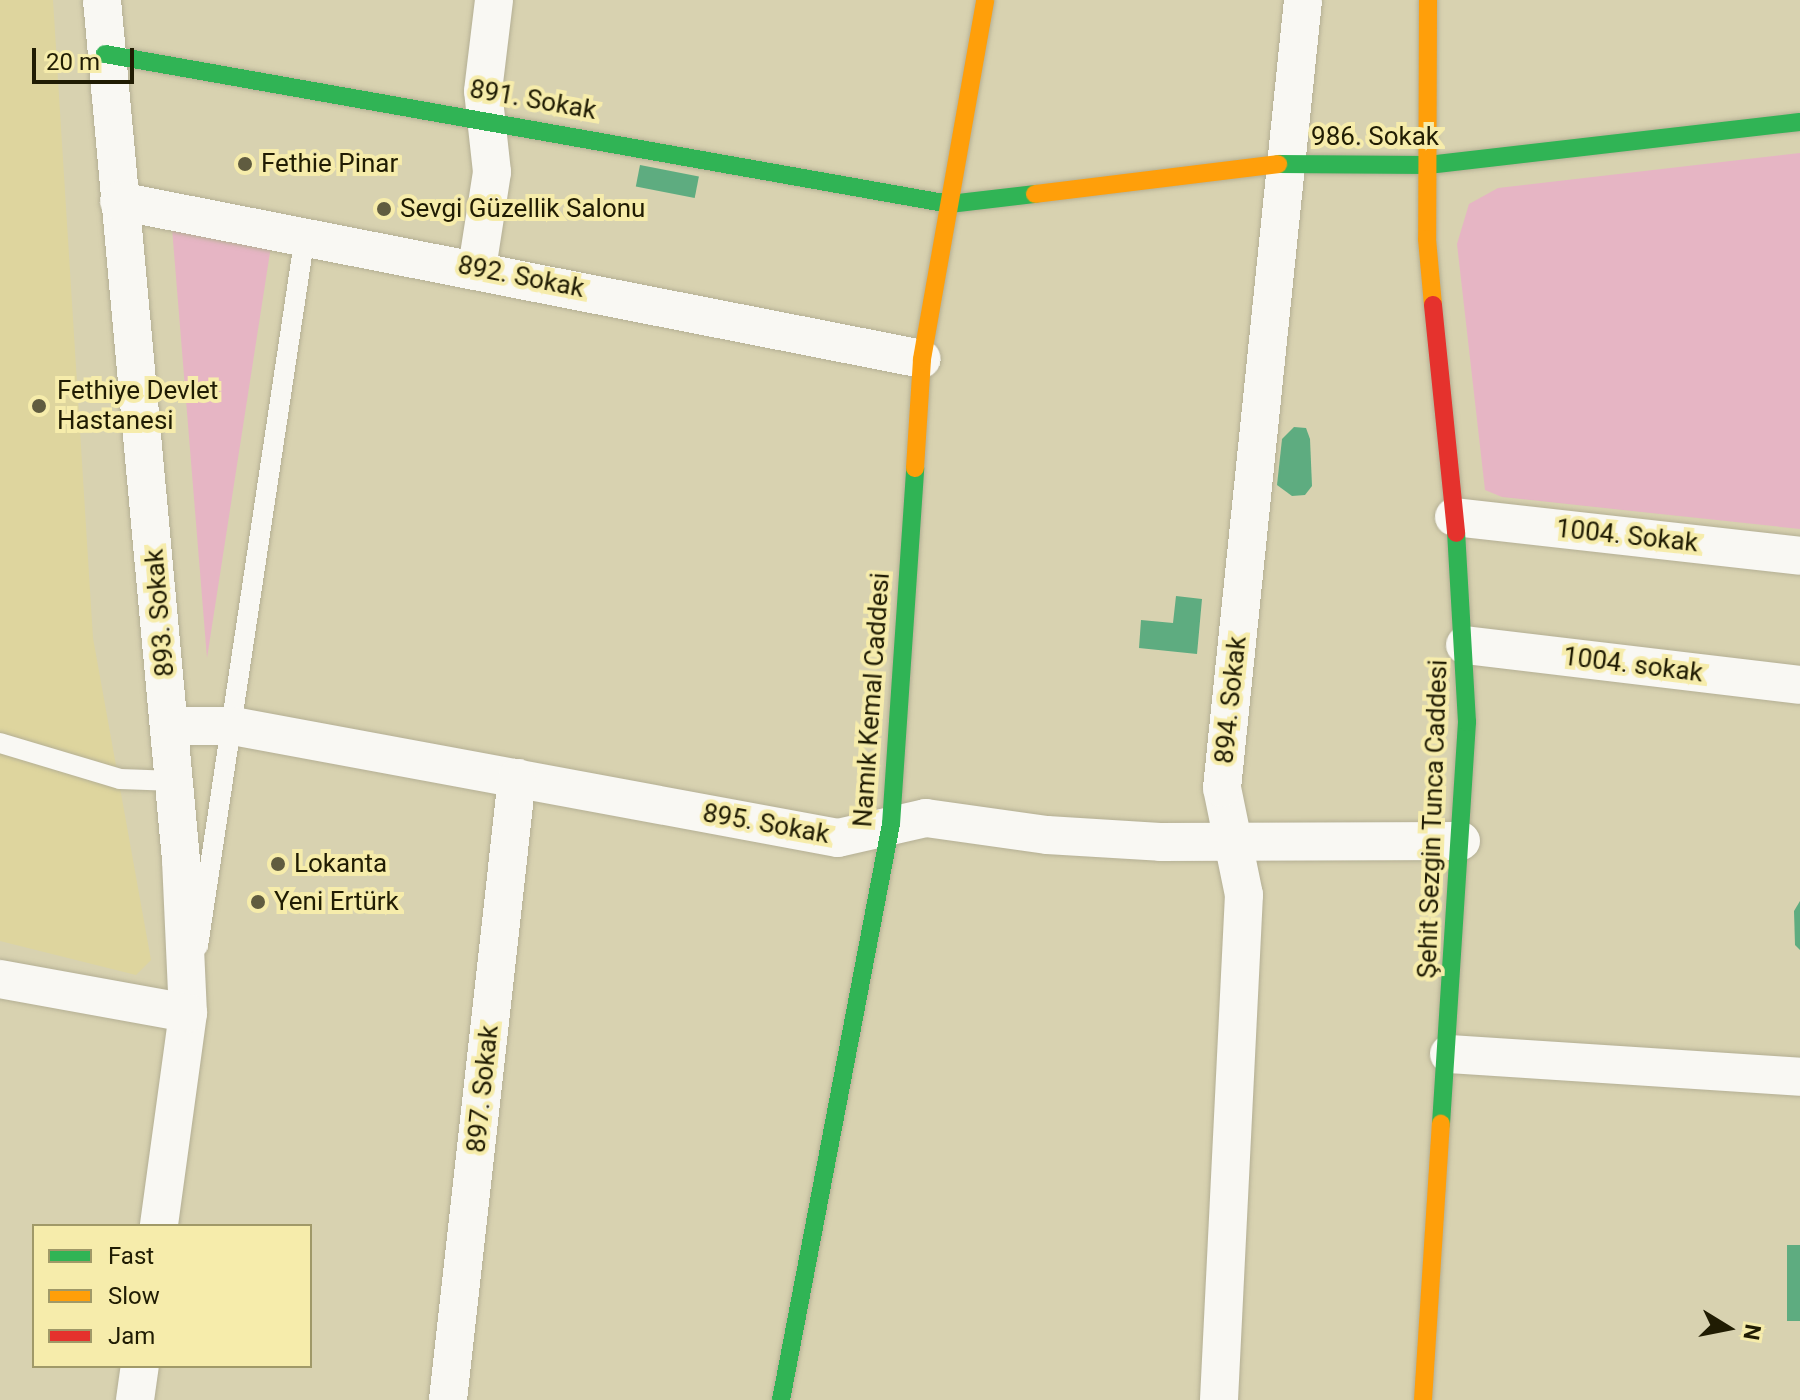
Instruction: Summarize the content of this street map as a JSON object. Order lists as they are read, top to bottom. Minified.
{"streets":{"street":["891. Sokak","986. Sokak","892. Sokak","1004. Sokak","893. Sokak","1004. sokak","Namık Kemal Caddesi","894. Sokak","Şehit Sezgin Tunca Caddesi","895. Sokak","897. Sokak"]},"crossings":[["891. Sokak","986. Sokak"],["891. Sokak","893. Sokak"],["891. Sokak","Namık Kemal Caddesi"],["986. Sokak","Namık Kemal Caddesi"],["986. Sokak","894. Sokak"],["986. Sokak","Şehit Sezgin Tunca Caddesi"],["892. Sokak","893. Sokak"],["892. Sokak","Namık Kemal Caddesi"],["1004. Sokak","Şehit Sezgin Tunca Caddesi"],["893. Sokak","895. Sokak"],["1004. sokak","Şehit Sezgin Tunca Caddesi"],["Namık Kemal Caddesi","895. Sokak"],["894. Sokak","895. Sokak"],["Şehit Sezgin Tunca Caddesi","895. Sokak"],["895. Sokak","897. Sokak"]],"places":["Fethie Pinar","Sevgi Güzellik Salonu","Fethiye Devlet Hastanesi","Lokanta","Yeni Ertürk"],"legend":["Fast","Slow","Jam"],"scale_bar":"20 m","north":"right"}
